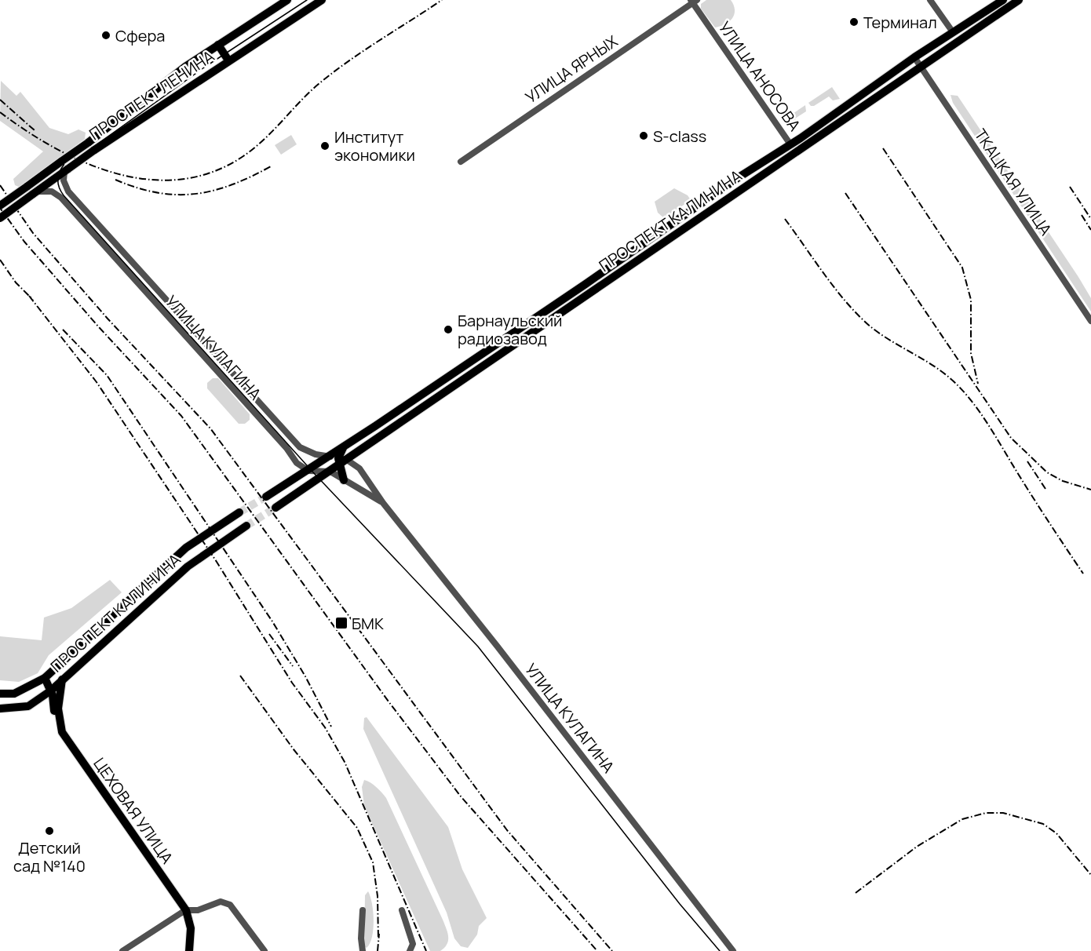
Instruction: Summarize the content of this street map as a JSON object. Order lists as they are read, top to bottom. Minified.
{"streets":{"main road":["ПРОСПЕКТ ЛЕНИНА","ПРОСПЕКТ КАЛИНИНА","ЦЕХОВАЯ УЛИЦА"],"street":["УЛИЦА ЯРНЫХ","УЛИЦА АНОСОВА","ТКАЦКАЯ УЛИЦА","УЛИЦА КУЛАГИНА"]},"crossings":[["УЛИЦА ЯРНЫХ","УЛИЦА АНОСОВА"],["УЛИЦА АНОСОВА","ПРОСПЕКТ КАЛИНИНА"],["ПРОСПЕКТ ЛЕНИНА","УЛИЦА КУЛАГИНА"],["ТКАЦКАЯ УЛИЦА","ПРОСПЕКТ КАЛИНИНА"],["ПРОСПЕКТ КАЛИНИНА","УЛИЦА КУЛАГИНА"],["ПРОСПЕКТ КАЛИНИНА","ЦЕХОВАЯ УЛИЦА"]],"places":{"other":["Терминал","Сфера","S-class","Институт экономики","Барнаульский радиозавод","Детский сад №140"],"transit":["БМК"]}}
